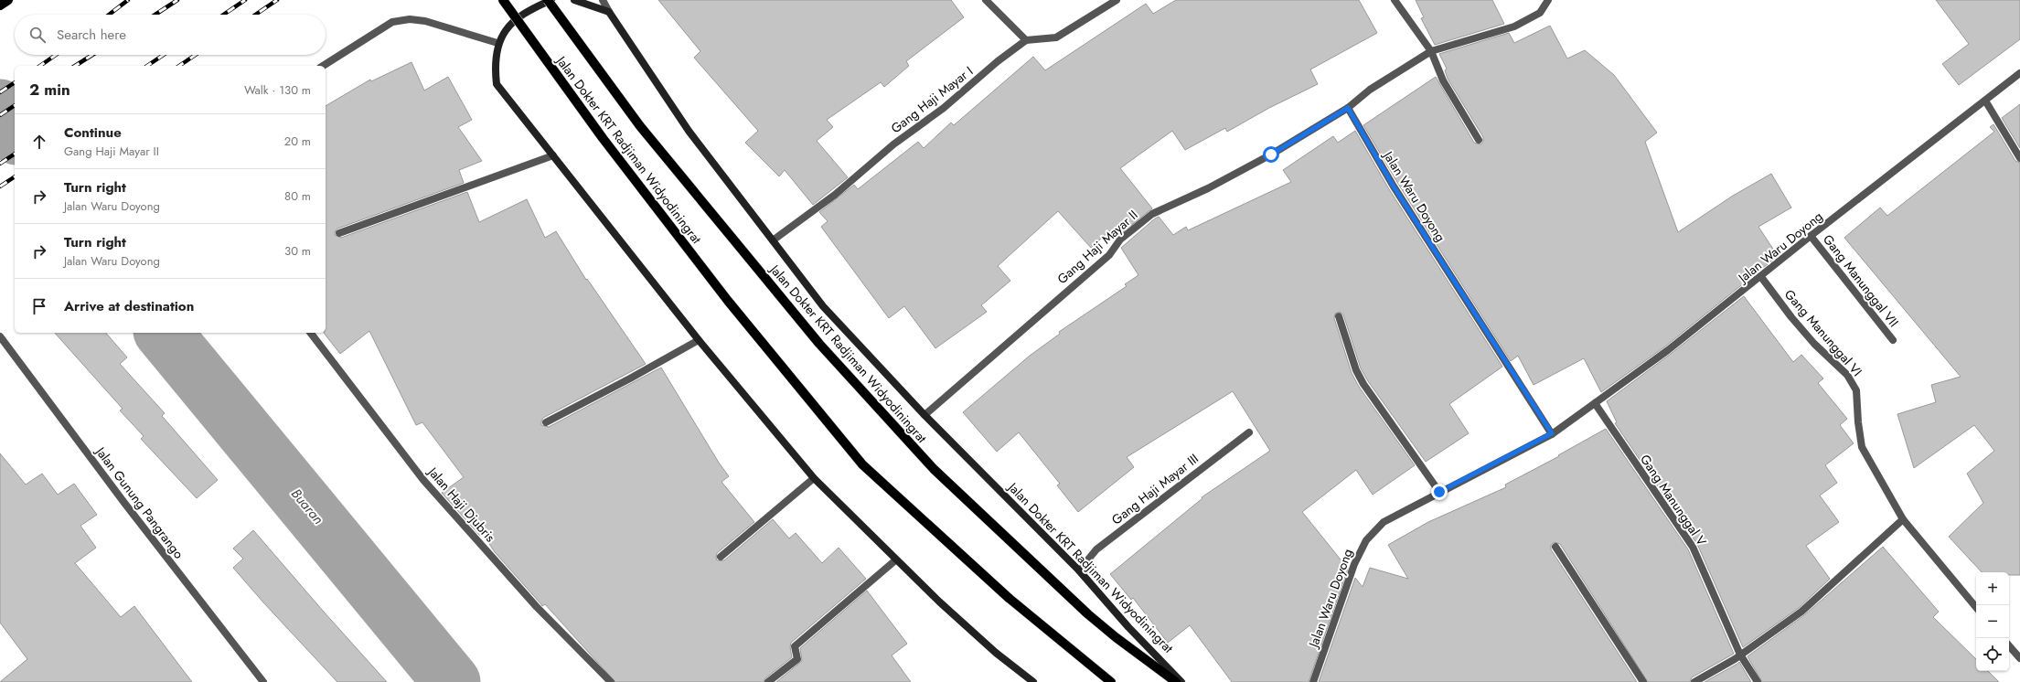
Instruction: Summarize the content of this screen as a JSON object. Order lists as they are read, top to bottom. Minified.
{"streets":{"main road":["Jalan Dokter KRT Radjiman Widyodiningrat"],"street":["Gang Haji Mayar I","Jalan Waru Doyong","Gang Haji Mayar II","Gang Manunggal VII","Gang Manunggal VI","Gang Haji Mayar III","Gang Manunggal V","Jalan Gunung Pangrango","Jalan Haji Djubris"]},"crossings":[["Gang Haji Mayar I","Jalan Dokter KRT Radjiman Widyodiningrat"],["Jalan Dokter KRT Radjiman Widyodiningrat","Gang Haji Mayar II"],["Jalan Dokter KRT Radjiman Widyodiningrat","Gang Haji Mayar III"],["Jalan Waru Doyong","Gang Haji Mayar II"],["Jalan Waru Doyong","Gang Manunggal VII"],["Jalan Waru Doyong","Gang Manunggal VI"],["Jalan Waru Doyong","Gang Manunggal V"]],"water":["Buaran"],"page":{"search":"Search here","heading":["2 min","Walk · 130 m"],"list":[["Continue","Gang Haji Mayar II","20 m"],["Turn right","Jalan Waru Doyong","80 m"],["Turn right","Jalan Waru Doyong","30 m"],"Arrive at destination"],"map_buttons":["+","−"]}}
